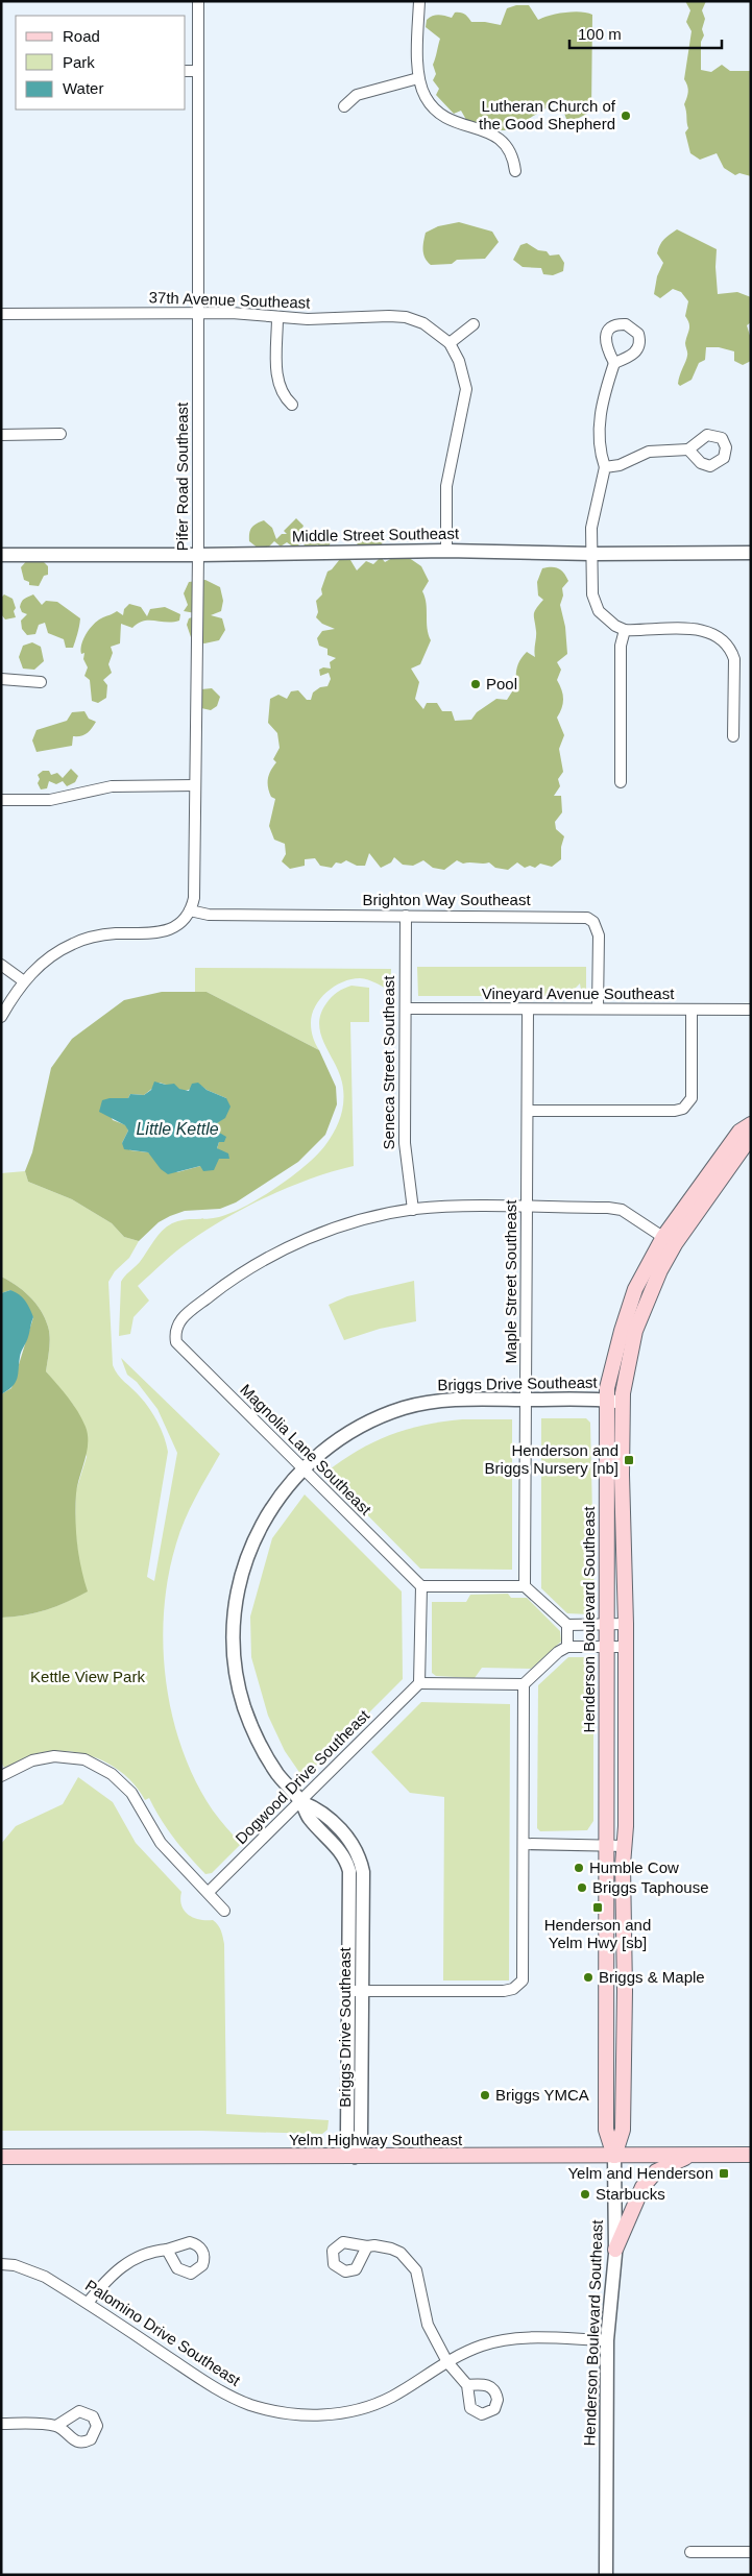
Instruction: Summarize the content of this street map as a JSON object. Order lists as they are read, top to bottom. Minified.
{"streets":{"main road":["Henderson Boulevard Southeast","Yelm Highway Southeast"],"street":["37th Avenue Southeast","Pifer Road Southeast","Middle Street Southeast","Brighton Way Southeast","Vineyard Avenue Southeast","Seneca Street Southeast","Maple Street Southeast","Briggs Drive Southeast","Magnolia Lane Southeast","Dogwood Drive Southeast","Palomino Drive Southeast"]},"crossings":[["37th Avenue Southeast","Pifer Road Southeast"],["Pifer Road Southeast","Middle Street Southeast"],["Pifer Road Southeast","Brighton Way Southeast"],["Brighton Way Southeast","Vineyard Avenue Southeast"],["Brighton Way Southeast","Seneca Street Southeast"],["Vineyard Avenue Southeast","Seneca Street Southeast"],["Vineyard Avenue Southeast","Maple Street Southeast"],["Seneca Street Southeast","Magnolia Lane Southeast"],["Maple Street Southeast","Briggs Drive Southeast"],["Briggs Drive Southeast","Magnolia Lane Southeast"],["Briggs Drive Southeast","Henderson Boulevard Southeast"],["Briggs Drive Southeast","Dogwood Drive Southeast"],["Briggs Drive Southeast","Yelm Highway Southeast"],["Henderson Boulevard Southeast","Yelm Highway Southeast"],["Henderson Boulevard Southeast","Palomino Drive Southeast"]],"water":["Little Kettle"],"parks":["Kettle View Park"],"places":{"other":["Lutheran Church of the Good Shepherd","Pool","Humble Cow","Briggs Taphouse","Briggs & Maple","Briggs YMCA","Starbucks"],"transit":["Henderson and Briggs Nursery [nb]","Henderson and Yelm Hwy [sb]","Yelm and Henderson"]},"legend":["Road","Park","Water"],"scale_bar":"100 m"}
